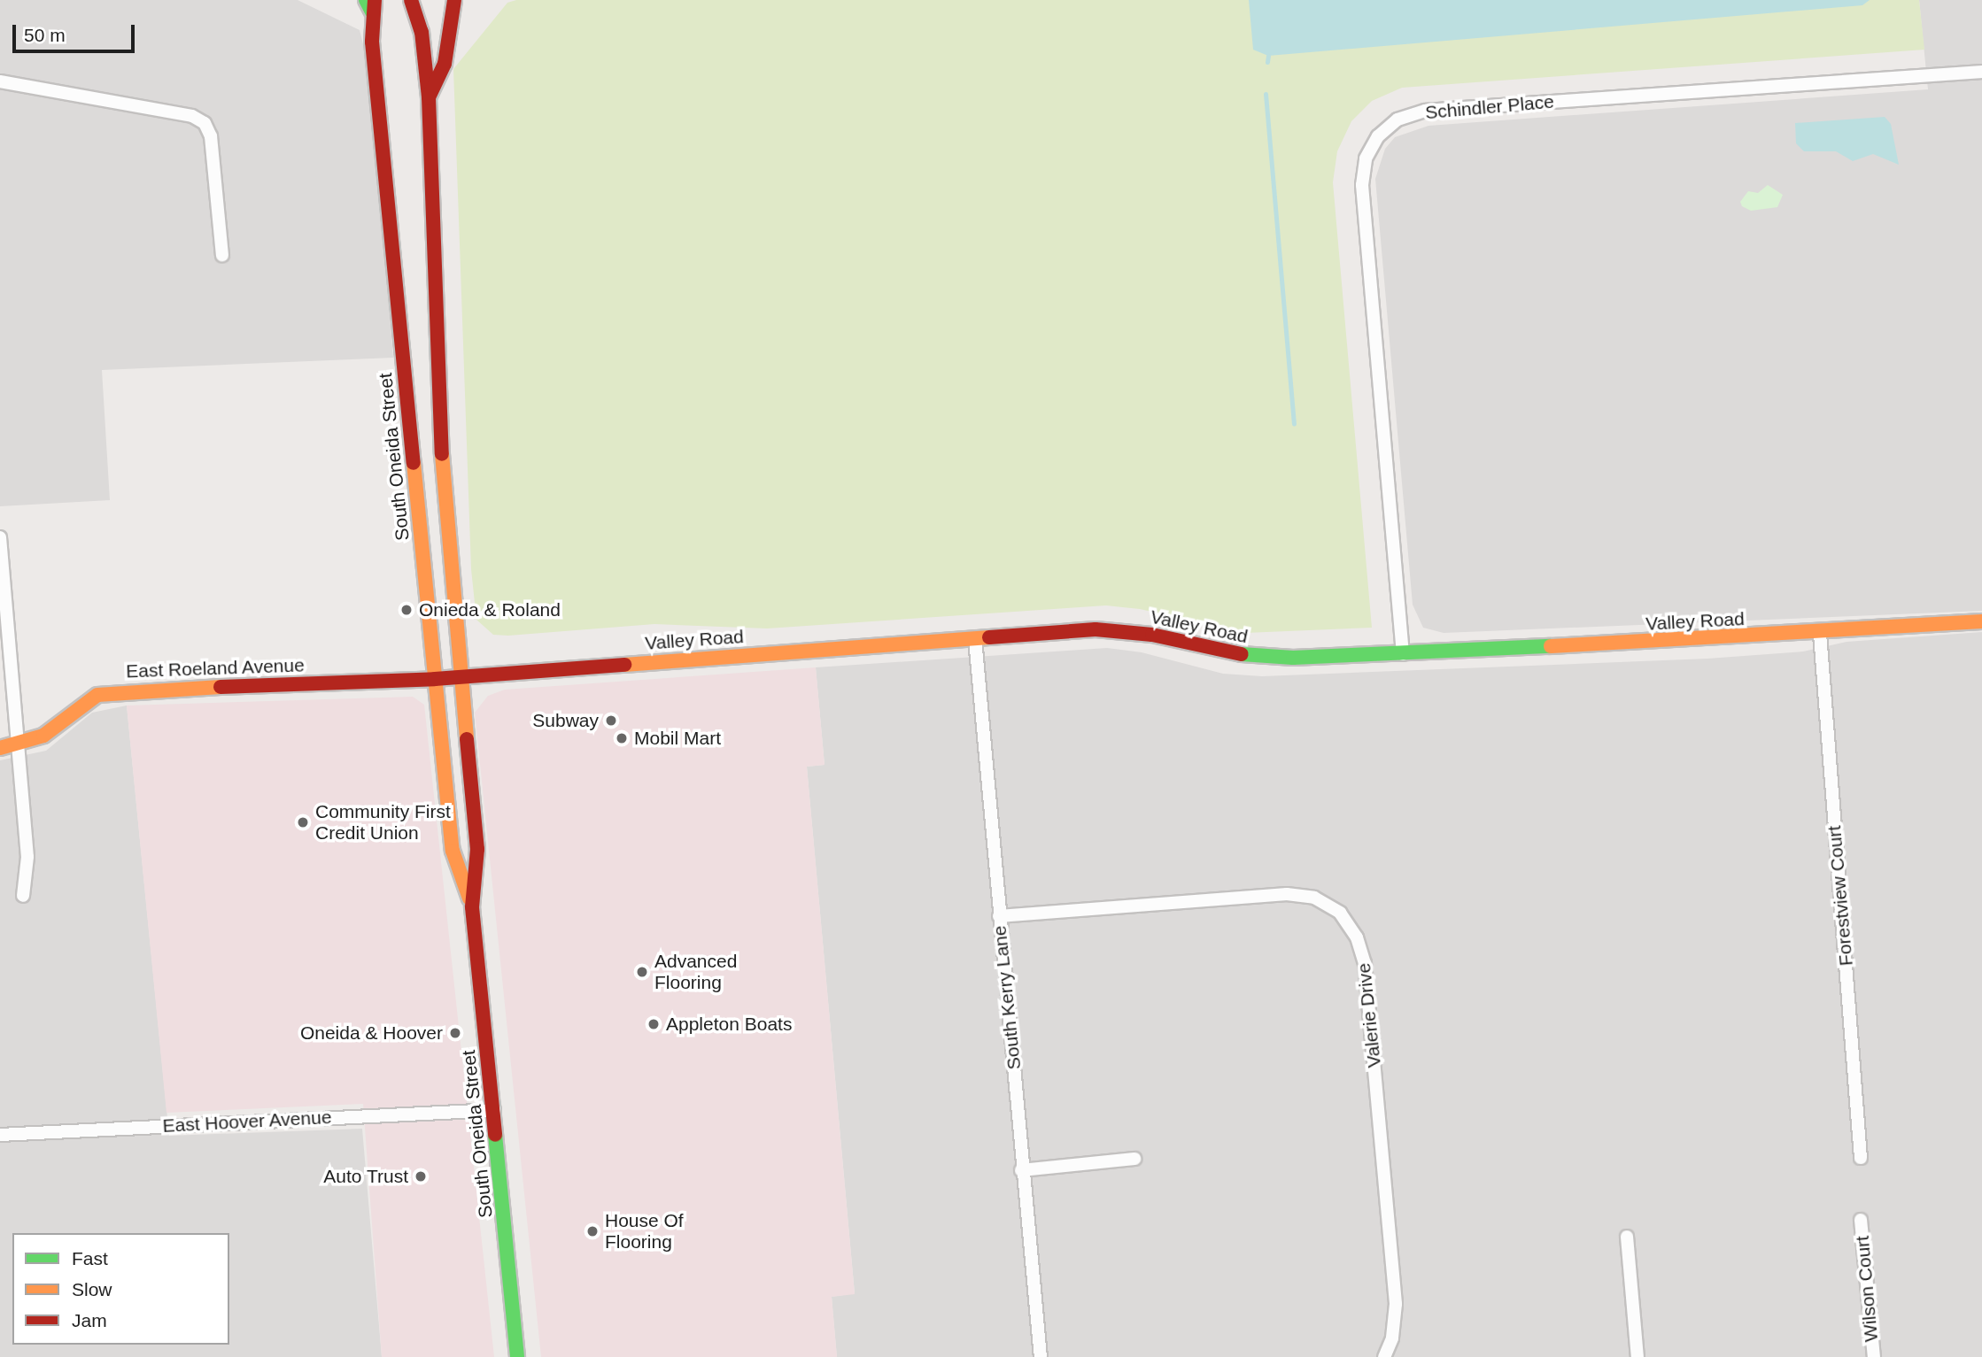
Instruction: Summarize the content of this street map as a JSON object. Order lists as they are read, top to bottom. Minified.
{"streets":{"main road":["South Oneida Street","Valley Road","East Roeland Avenue"],"street":["Schindler Place","Forestview Court","South Kerry Lane","Valerie Drive","East Hoover Avenue","Wilson Court"]},"crossings":[["Schindler Place","Valley Road"],["South Oneida Street","Valley Road"],["South Oneida Street","East Roeland Avenue"],["South Oneida Street","East Hoover Avenue"],["Valley Road","East Roeland Avenue"],["Valley Road","Forestview Court"],["Valley Road","South Kerry Lane"],["South Kerry Lane","Valerie Drive"]],"places":["Onieda & Roland","Subway","Mobil Mart","Community First Credit Union","Advanced Flooring","Appleton Boats","Oneida & Hoover","Auto Trust","House Of Flooring"],"legend":["Fast","Slow","Jam"],"scale_bar":"50 m"}
